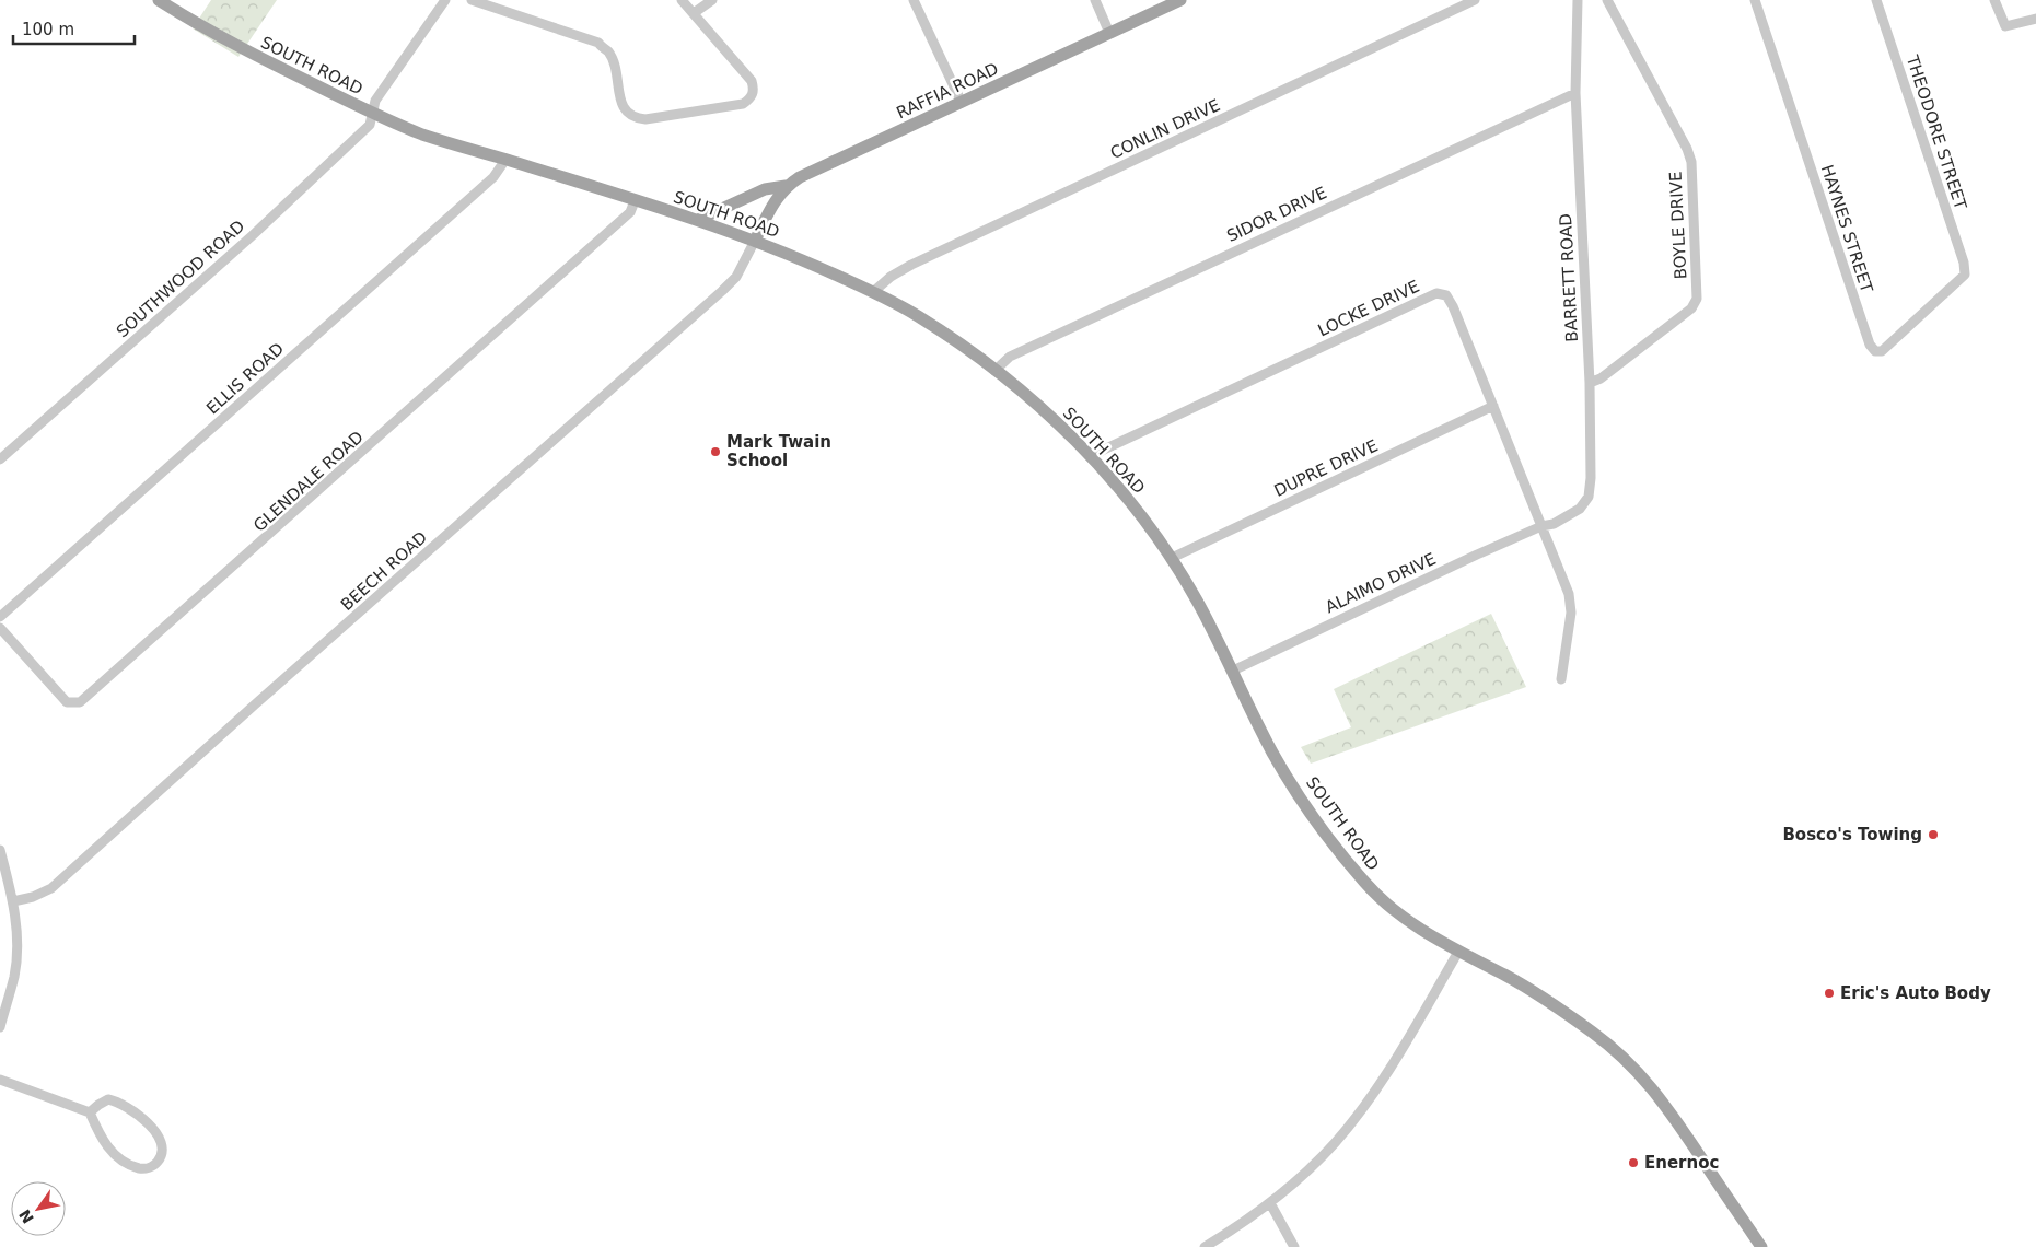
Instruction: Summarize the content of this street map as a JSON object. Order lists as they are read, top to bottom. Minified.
{"streets":{"main road":["SOUTH ROAD","RAFFIA ROAD"],"street":["CONLIN DRIVE","THEODORE STREET","SIDOR DRIVE","BOYLE DRIVE","HAYNES STREET","BARRETT ROAD","SOUTHWOOD ROAD","LOCKE DRIVE","ELLIS ROAD","DUPRE DRIVE","GLENDALE ROAD","BEECH ROAD","ALAIMO DRIVE"]},"crossings":[["SOUTH ROAD","RAFFIA ROAD"],["SOUTH ROAD","CONLIN DRIVE"],["SOUTH ROAD","SIDOR DRIVE"],["SOUTH ROAD","SOUTHWOOD ROAD"],["SOUTH ROAD","LOCKE DRIVE"],["SOUTH ROAD","ELLIS ROAD"],["SOUTH ROAD","DUPRE DRIVE"],["SOUTH ROAD","GLENDALE ROAD"],["SOUTH ROAD","BEECH ROAD"],["SOUTH ROAD","ALAIMO DRIVE"],["RAFFIA ROAD","BEECH ROAD"],["THEODORE STREET","HAYNES STREET"],["SIDOR DRIVE","BARRETT ROAD"],["BOYLE DRIVE","BARRETT ROAD"],["BARRETT ROAD","LOCKE DRIVE"],["BARRETT ROAD","ALAIMO DRIVE"],["LOCKE DRIVE","DUPRE DRIVE"],["LOCKE DRIVE","ALAIMO DRIVE"]],"places":["Mark Twain School","Bosco's Towing","Eric's Auto Body","Enernoc"],"scale_bar":"100 m","north":"bottom left"}
